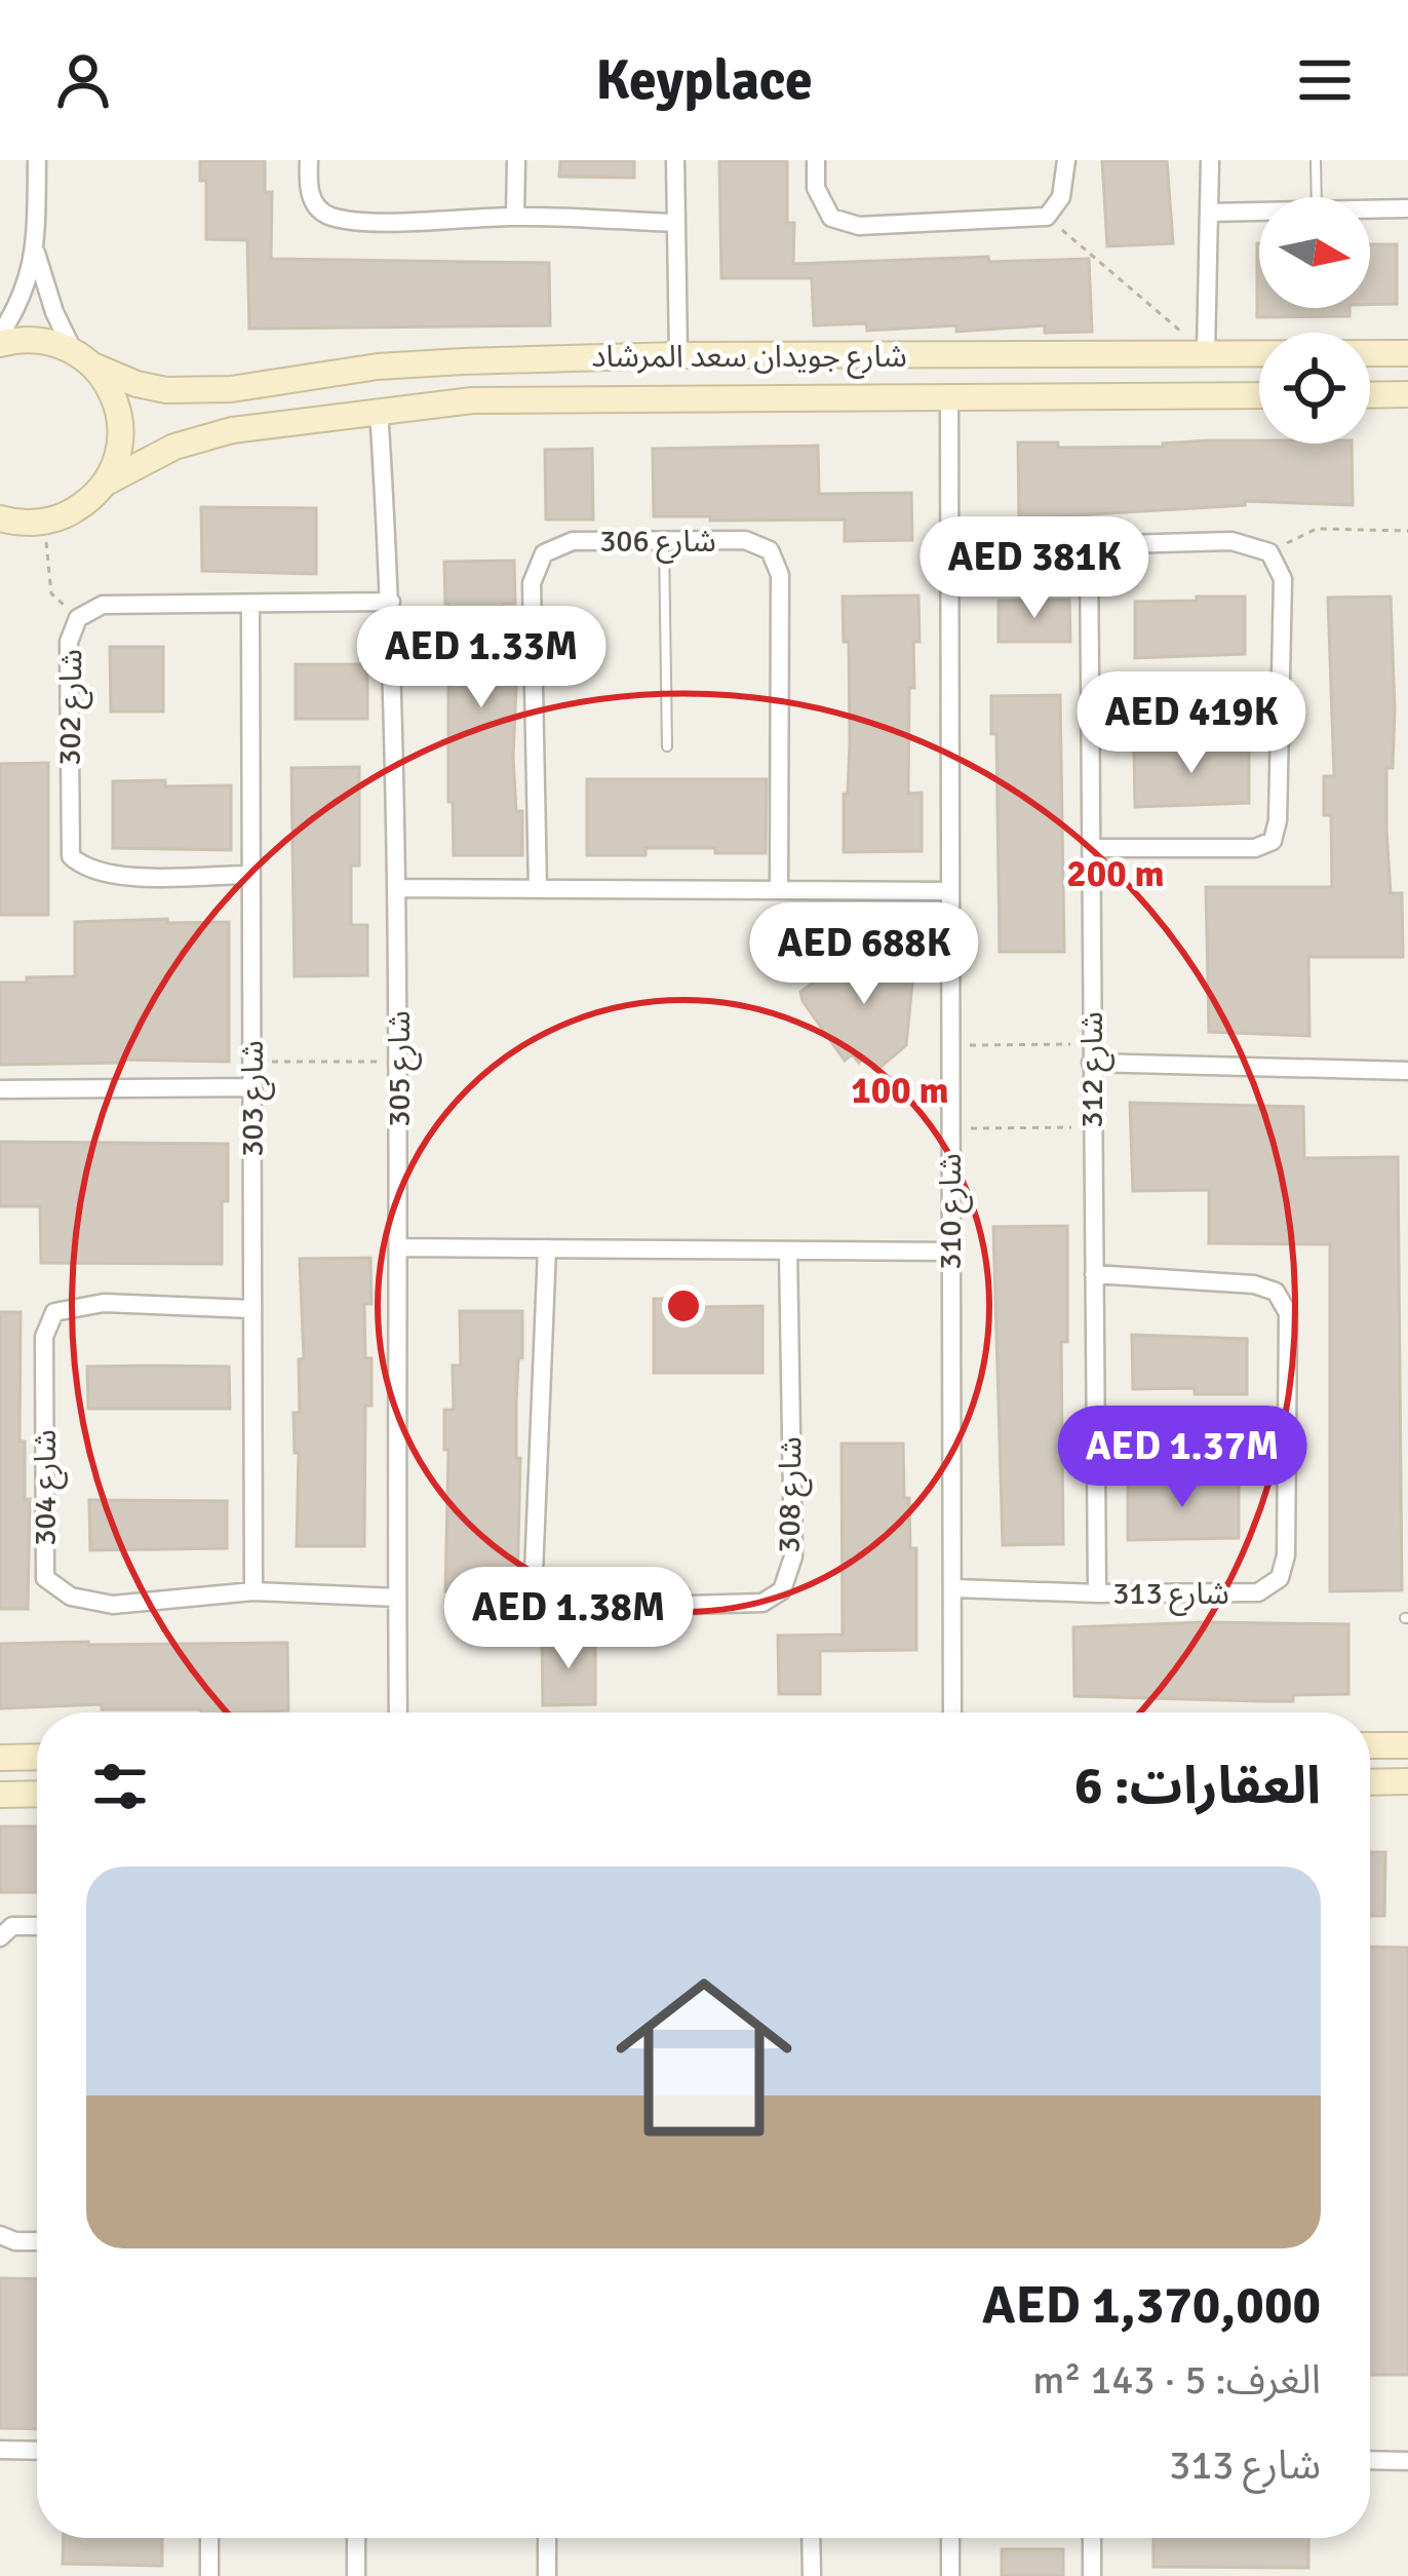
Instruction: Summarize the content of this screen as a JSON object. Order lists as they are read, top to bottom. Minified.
{"streets":{"street":["شارع جويدان سعد المرشاد","شارع 306","شارع 302","شارع 305","شارع 312","شارع 303","شارع 310","شارع 304","شارع 308","شارع 313"]},"crossings":[["شارع جويدان سعد المرشاد","شارع 305"],["شارع جويدان سعد المرشاد","شارع 310"],["شارع 302","شارع 305"],["شارع 302","شارع 303"],["شارع 305","شارع 304"],["شارع 312","شارع 313"],["شارع 303","شارع 304"],["شارع 310","شارع 313"]],"north":"right","page":{"header":"Keyplace","price":["AED 381K","AED 1.33M","AED 419K","AED 688K","AED 1.37M","AED 1.38M"],"heading":"العقارات: 6","list":[{"name":"AED 1,370,000","note":"الغرف: 5 · 143 m² · شارع 313"}]},"rings":["200 m","100 m"]}
